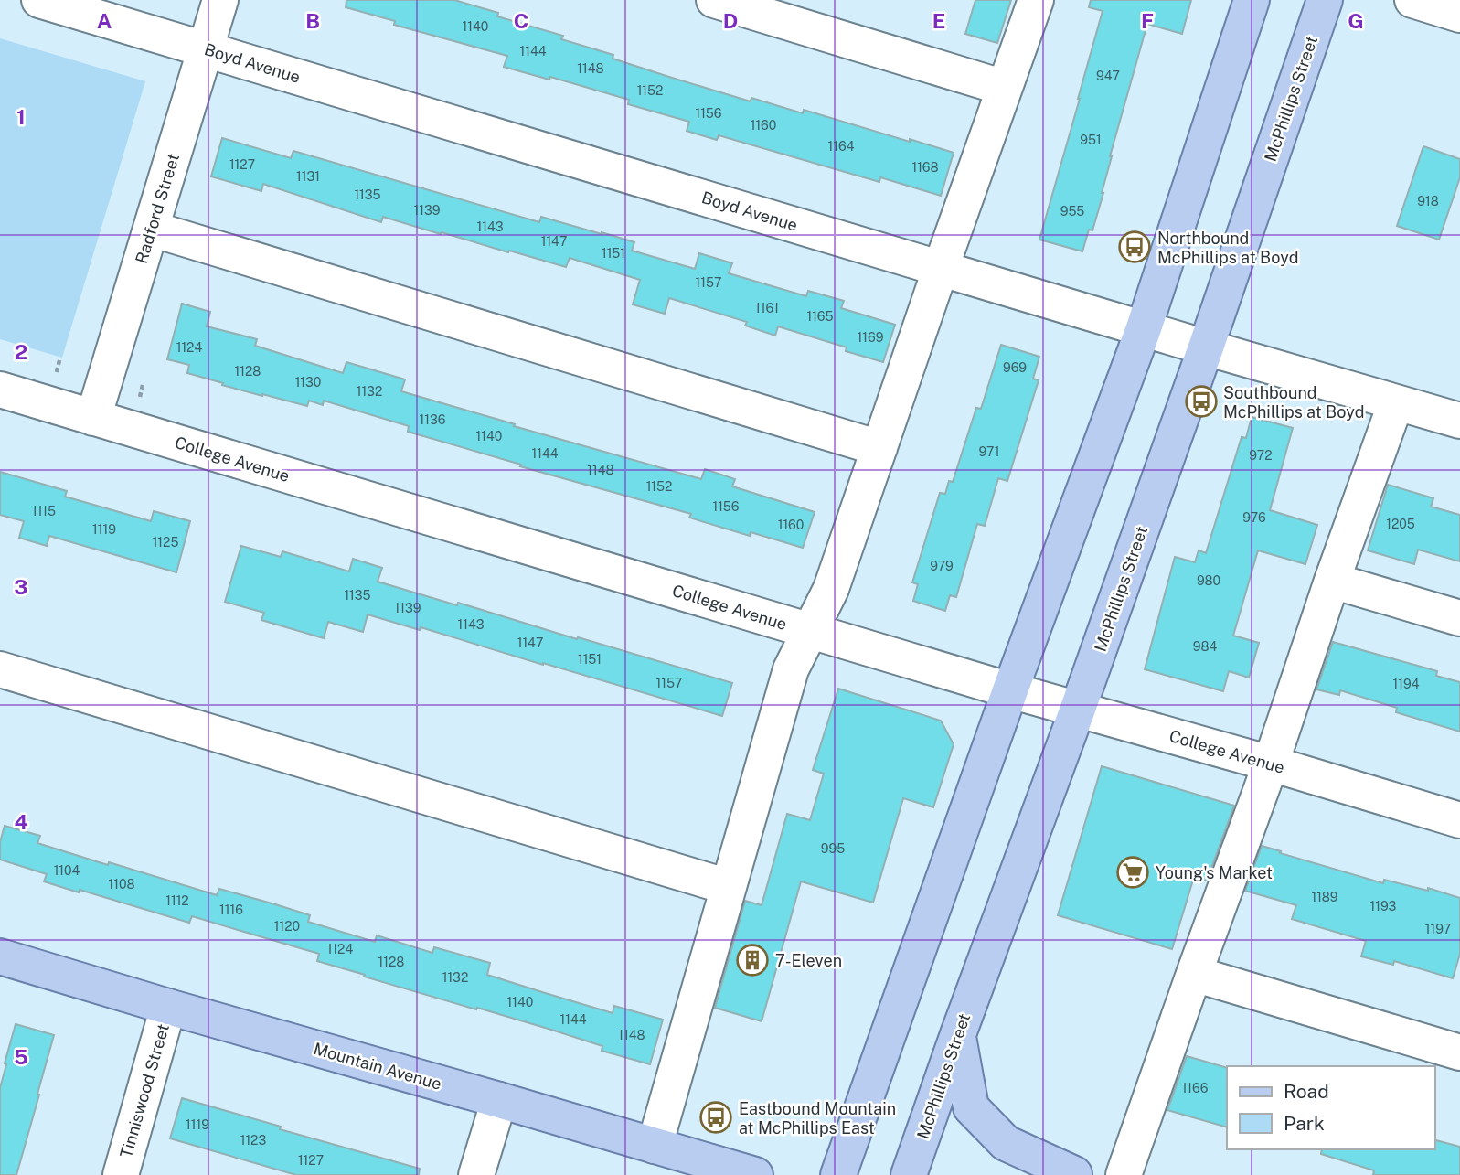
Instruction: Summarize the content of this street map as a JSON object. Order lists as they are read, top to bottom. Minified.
{"streets":{"main road":["McPhillips Street","Mountain Avenue"],"street":["Boyd Avenue","Radford Street","College Avenue","Tinniswood Street"]},"crossings":[["Boyd Avenue","McPhillips Street"],["Boyd Avenue","Radford Street"],["McPhillips Street","College Avenue"],["Radford Street","College Avenue"],["Mountain Avenue","Tinniswood Street"]],"places":{"bus stop":["Northbound McPhillips at Boyd","Southbound McPhillips at Boyd","Eastbound Mountain at McPhillips East"],"supermarket":["Young's Market"],"building":["7-Eleven"]},"house_numbers":["1140","1144","1148","947","1152","1156","1160","951","1164","1127","1168","1131","1135","918","1139","955","1143","1147","1151","1157","1161","1165","1169","1124","969","1128","1130","1132","1136","1140","971","1144","972","1148","1152","1156","1115","976","1205","1160","1119","1125","979","980","1135","1139","1143","1147","984","1151","1157","1194","995","1104","1108","1189","1112","1193","1116","1120","1197","1124","1128","1132","1140","1144","1148","1166","1119","1123","1127"],"legend":["Road","Park"],"grid":{"columns":["A","B","C","D","E","F","G"],"rows":["1","2","3","4","5"]}}
